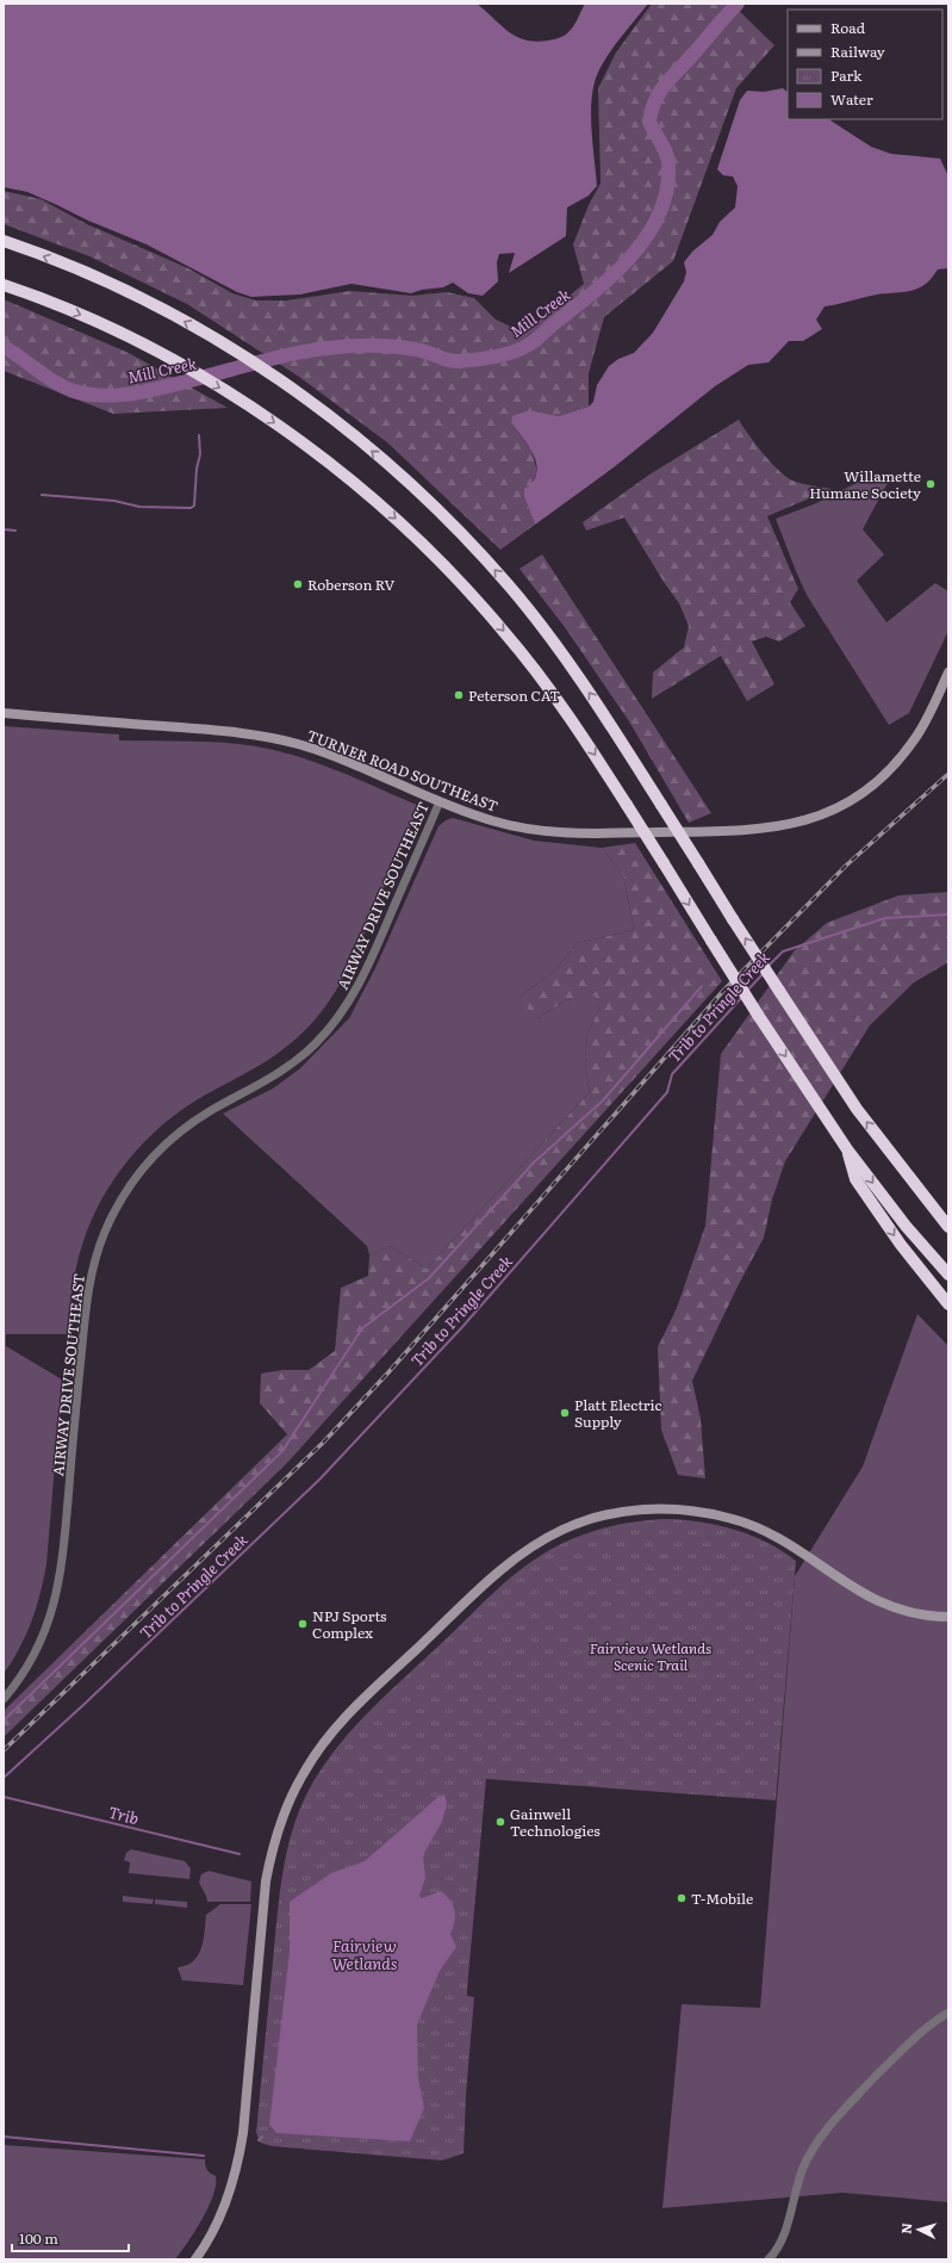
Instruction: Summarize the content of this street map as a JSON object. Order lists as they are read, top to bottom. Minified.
{"streets":{"main road":["TURNER ROAD SOUTHEAST"],"street":["AIRWAY DRIVE SOUTHEAST"]},"crossings":[["TURNER ROAD SOUTHEAST","AIRWAY DRIVE SOUTHEAST"]],"water":["Mill Creek","Trib to Pringle Creek","Trib","Fairview Wetlands"],"parks":["Fairview Wetlands Scenic Trail"],"places":["Willamette Humane Society","Roberson RV","Peterson CAT","Platt Electric Supply","NPJ Sports Complex","Gainwell Technologies","T-Mobile"],"legend":["Road","Railway","Park","Water"],"scale_bar":"100 m","north":"left"}
